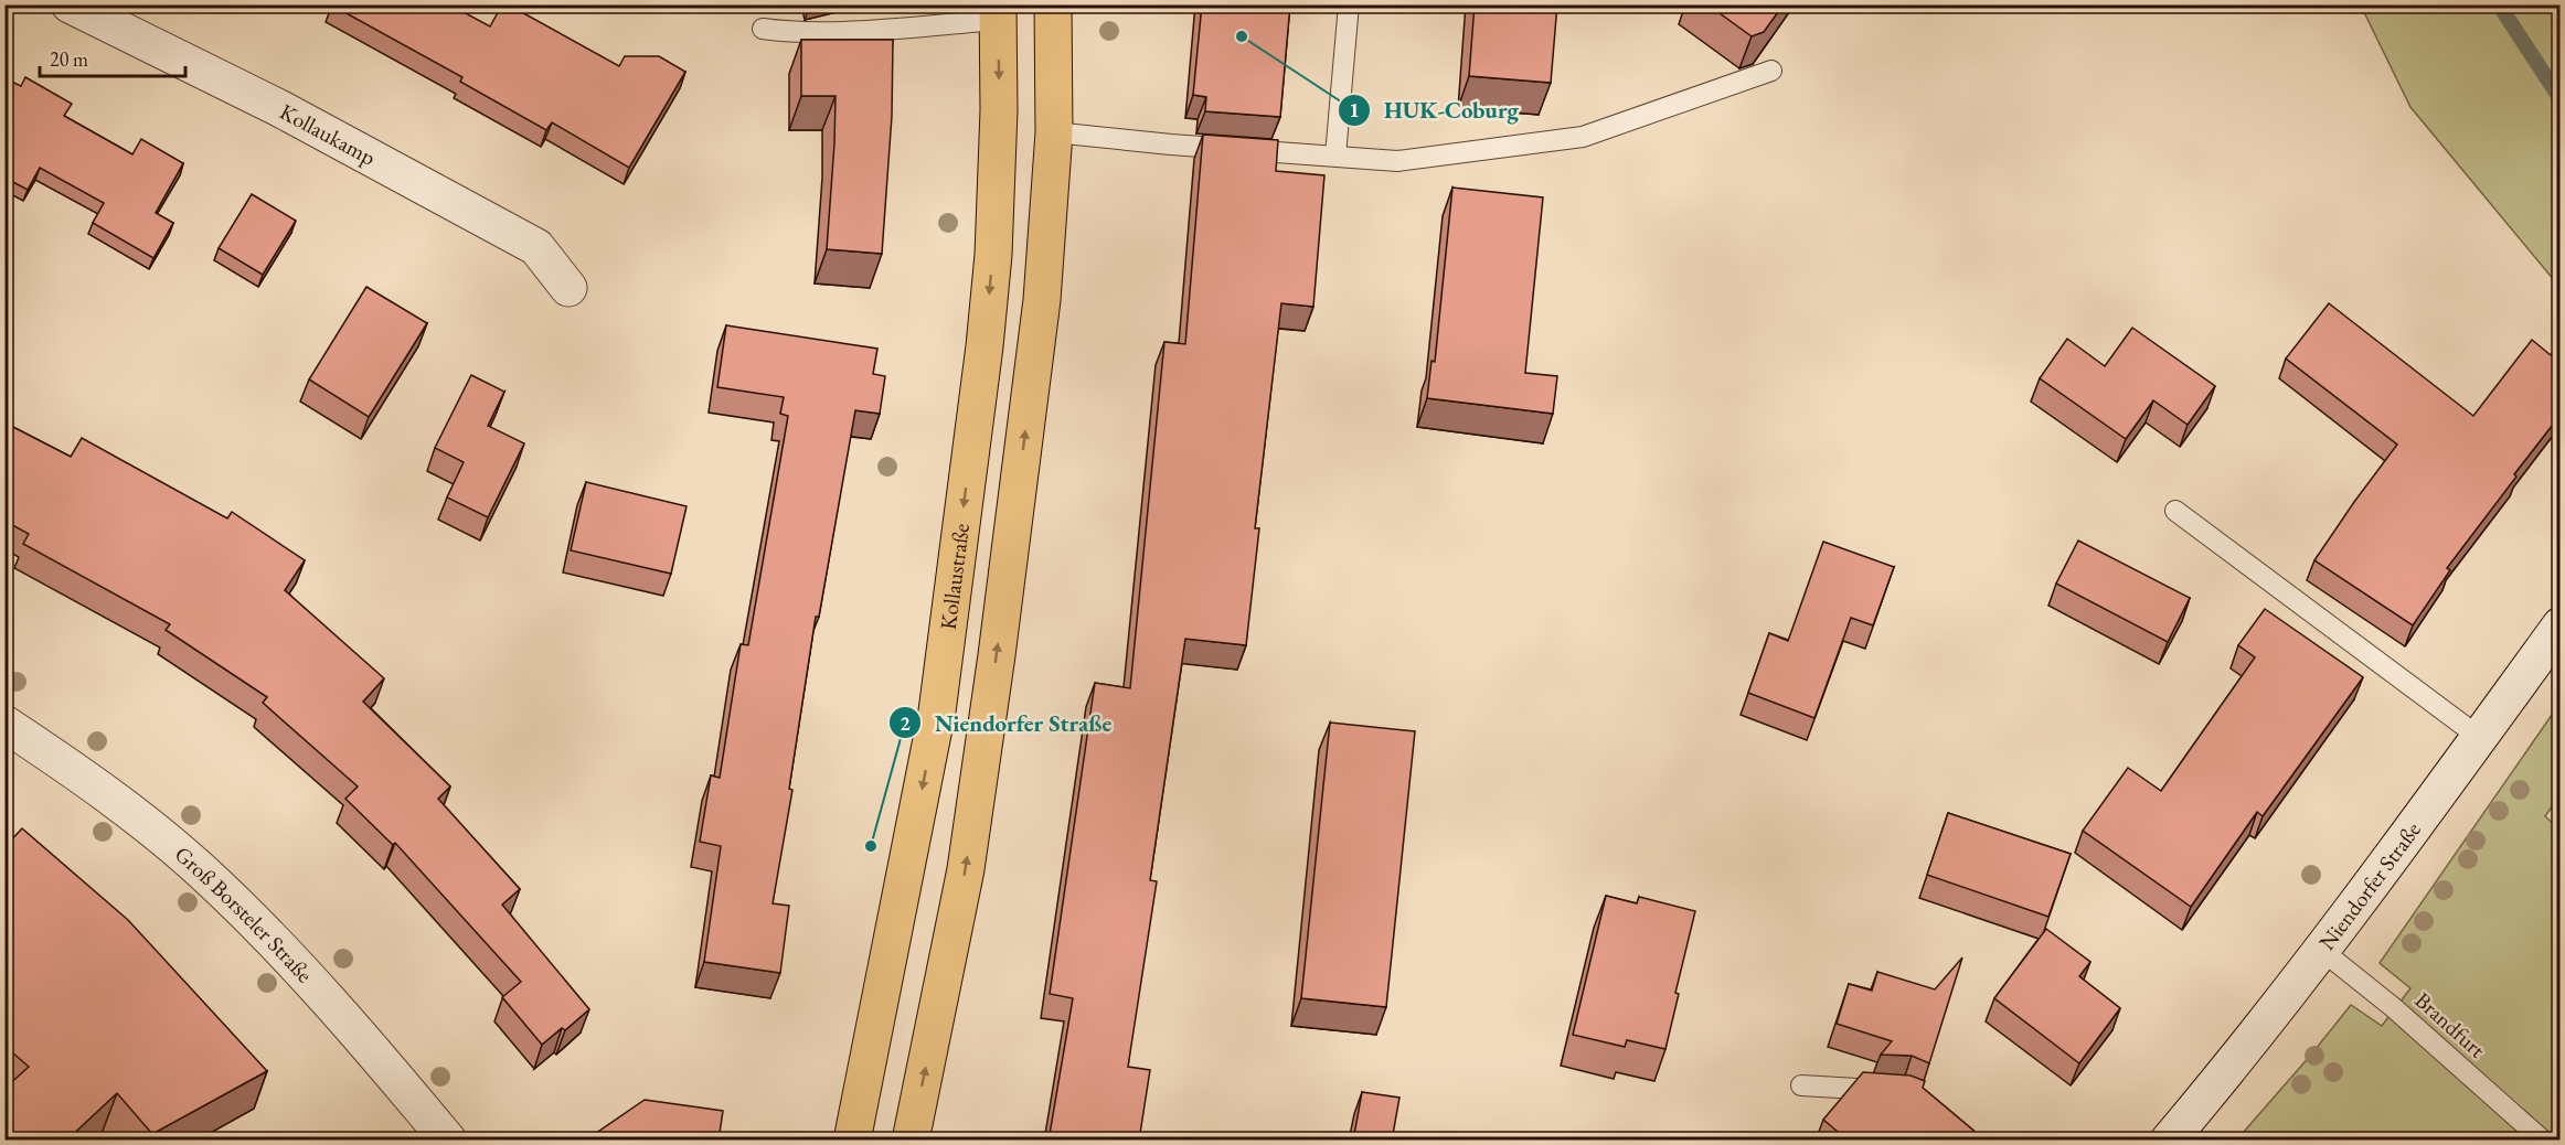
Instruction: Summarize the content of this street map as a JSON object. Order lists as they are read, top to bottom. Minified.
{"streets":{"main road":["Kollaustraße"],"street":["Kollaukamp","Niendorfer Straße","Groß Borsteler Straße"],"lane":["Brandfurt"]},"crossings":[["Niendorfer Straße","Brandfurt"]],"places":["HUK-Coburg","Niendorfer Straße"],"scale_bar":"20 m"}
